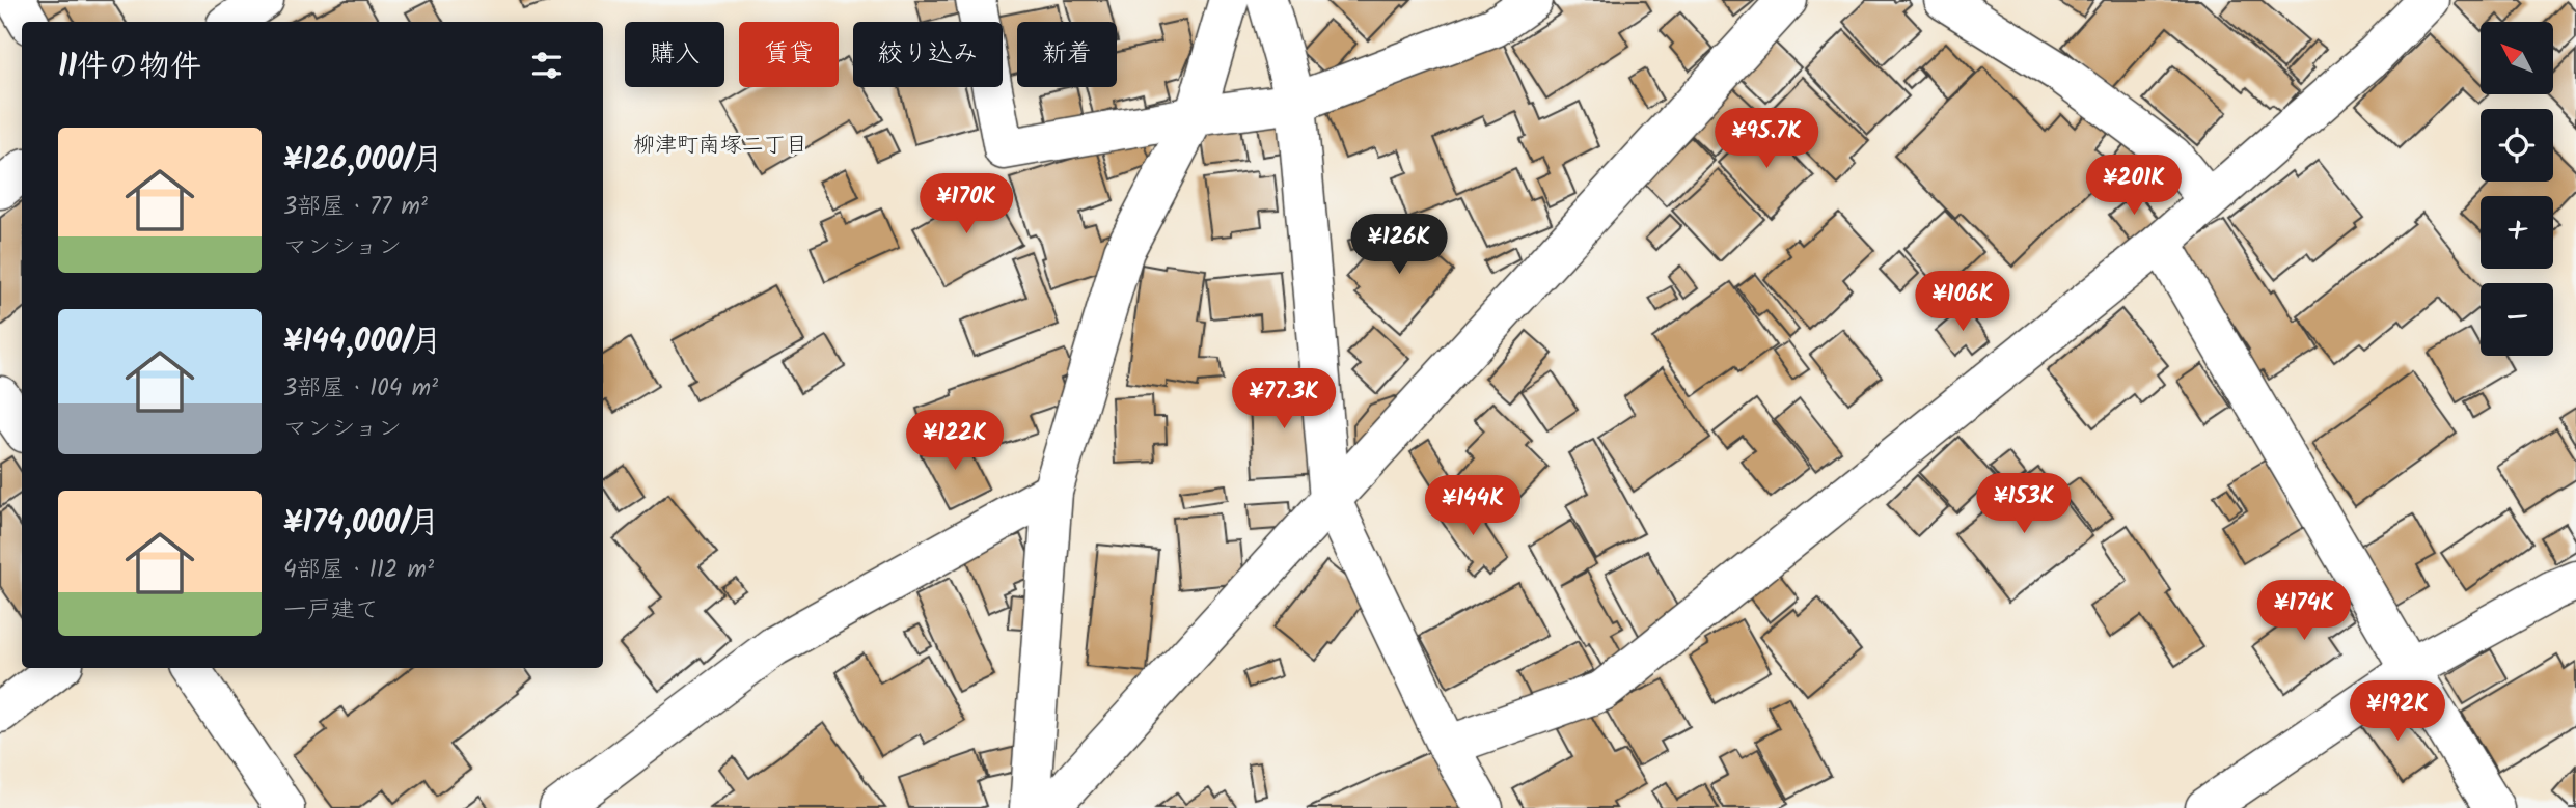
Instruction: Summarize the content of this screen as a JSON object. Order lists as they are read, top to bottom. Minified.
{"districts":["柳津町南塚二丁目"],"north":"top left","page":{"map_buttons":["+","−"],"chip":["購入","賃貸","絞り込み","新着"],"heading":"11件の物件","price":["¥95.7K","¥201K","¥170K","¥126K","¥106K","¥77.3K","¥122K","¥153K","¥144K","¥174K","¥192K"],"list":[{"name":"¥126,000/月","note":"3部屋 · 77 m² · マンション"},{"name":"¥144,000/月","note":"3部屋 · 104 m² · マンション"},{"name":"¥174,000/月","note":"4部屋 · 112 m² · 一戸建て"}]}}
